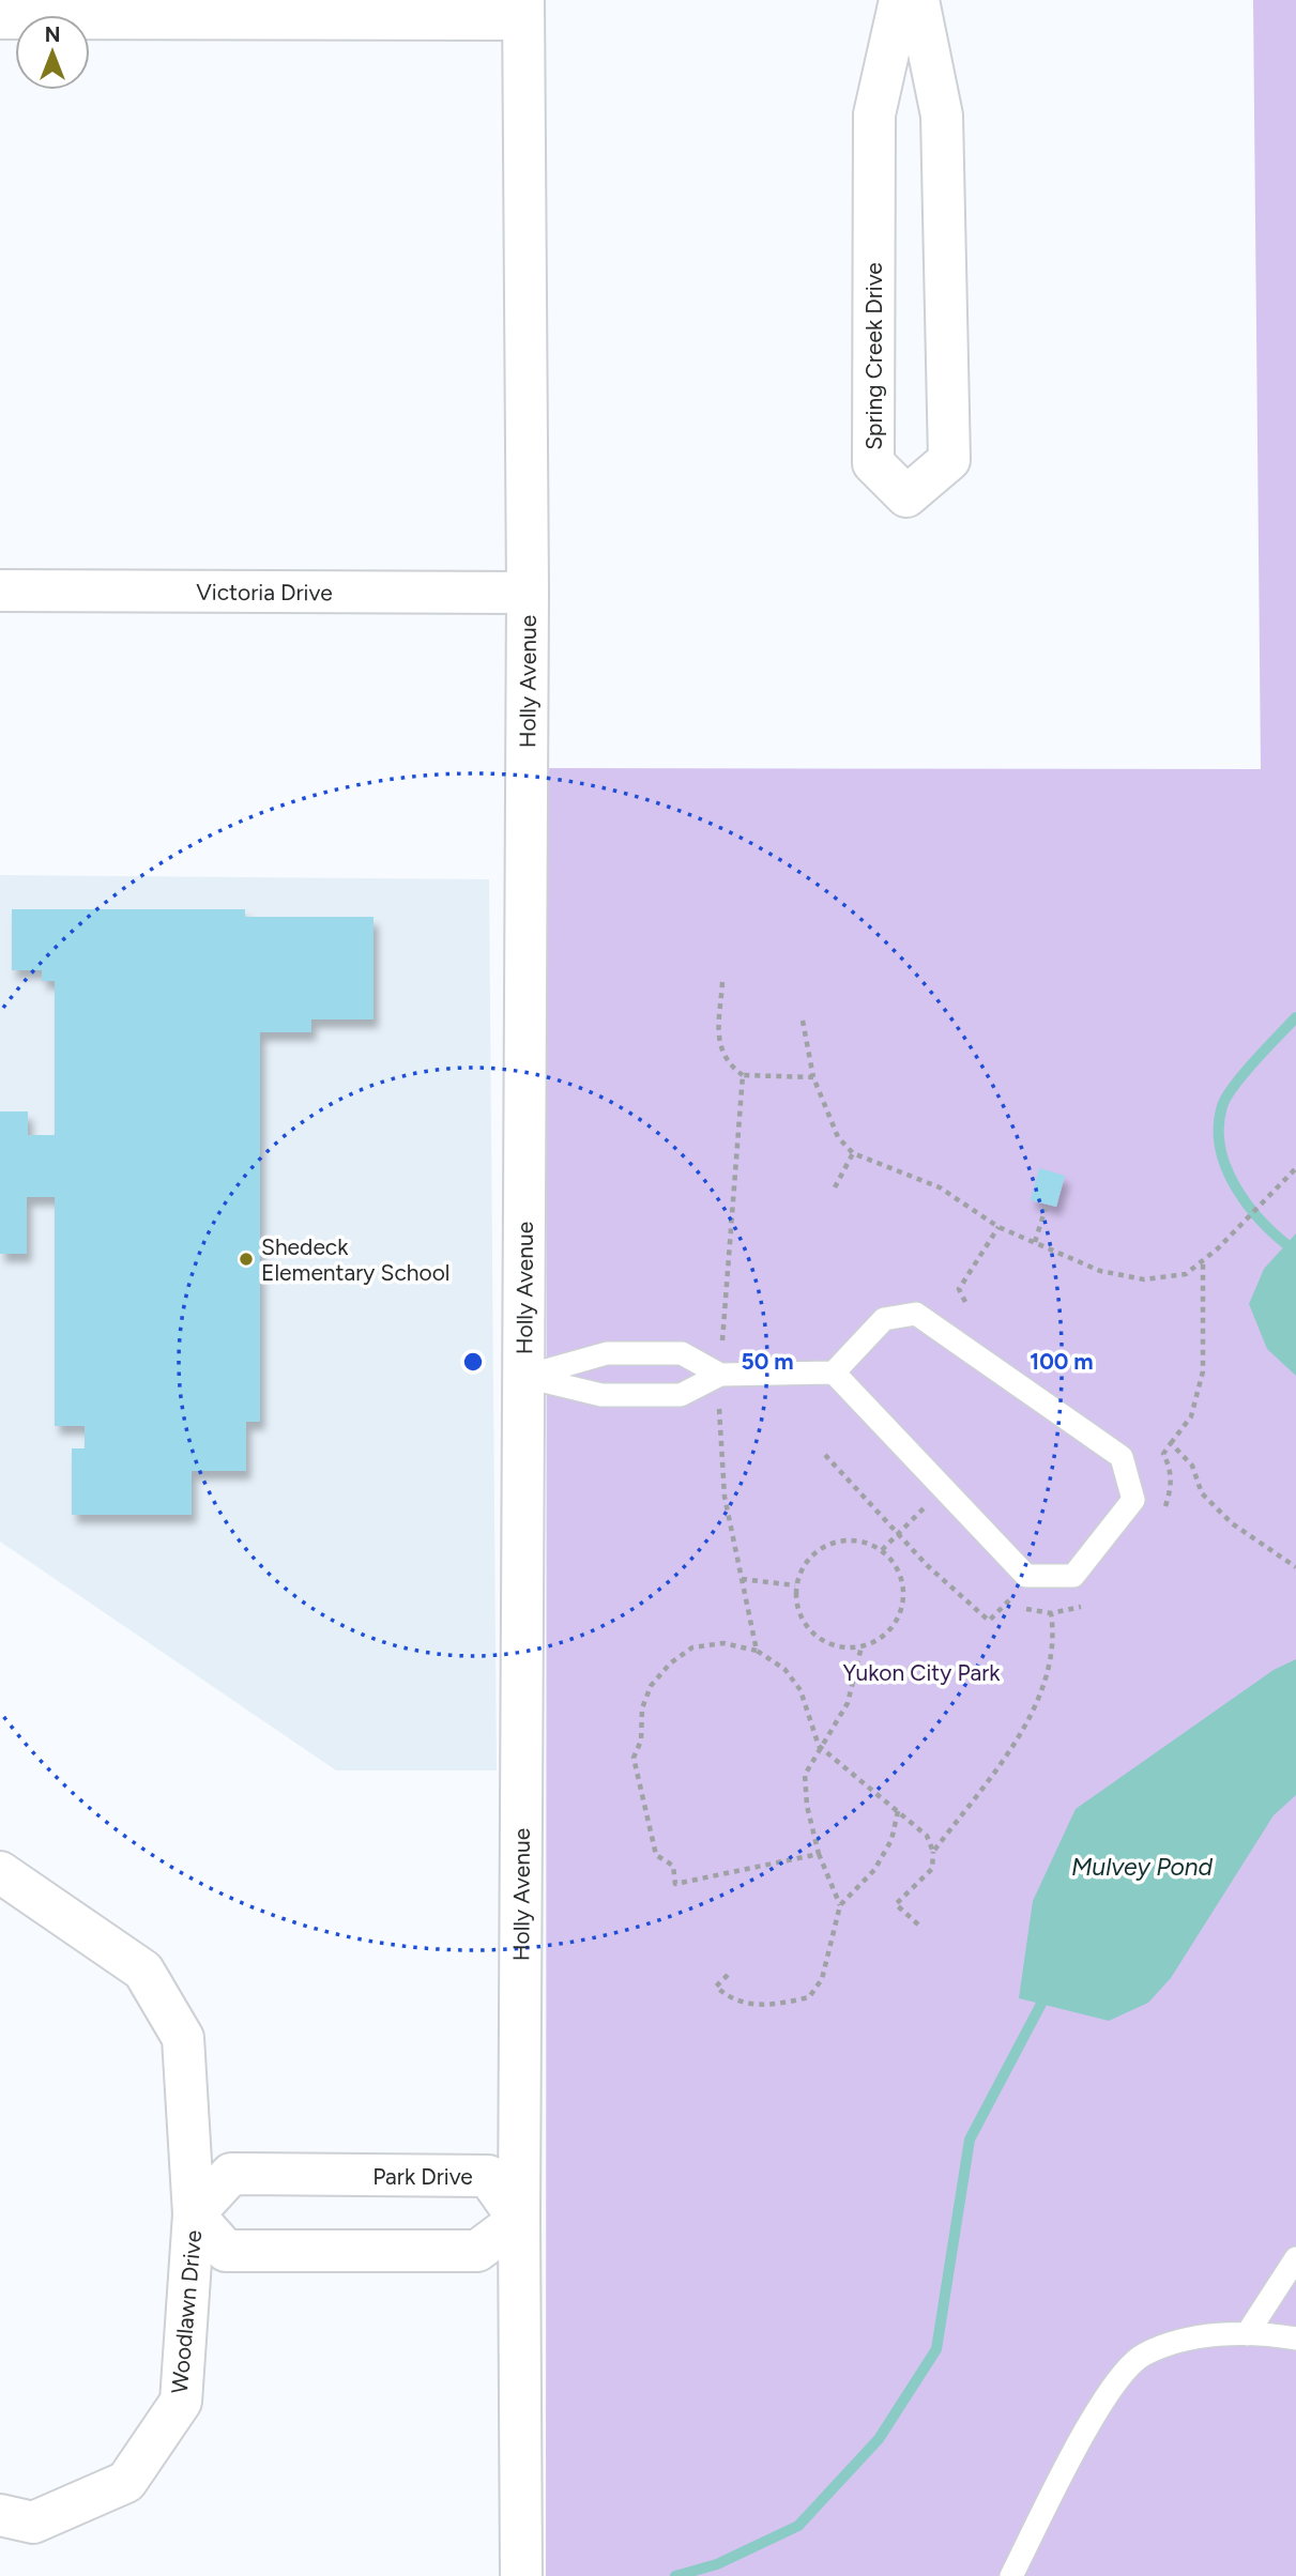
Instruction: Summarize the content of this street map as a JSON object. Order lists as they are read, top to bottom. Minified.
{"streets":{"street":["Spring Creek Drive","Victoria Drive","Holly Avenue","Park Drive","Woodlawn Drive"]},"crossings":[["Victoria Drive","Holly Avenue"],["Holly Avenue","Park Drive"],["Park Drive","Woodlawn Drive"]],"water":["Mulvey Pond"],"parks":["Yukon City Park"],"places":["Shedeck Elementary School"],"north":"top","rings":["50 m","100 m"]}
